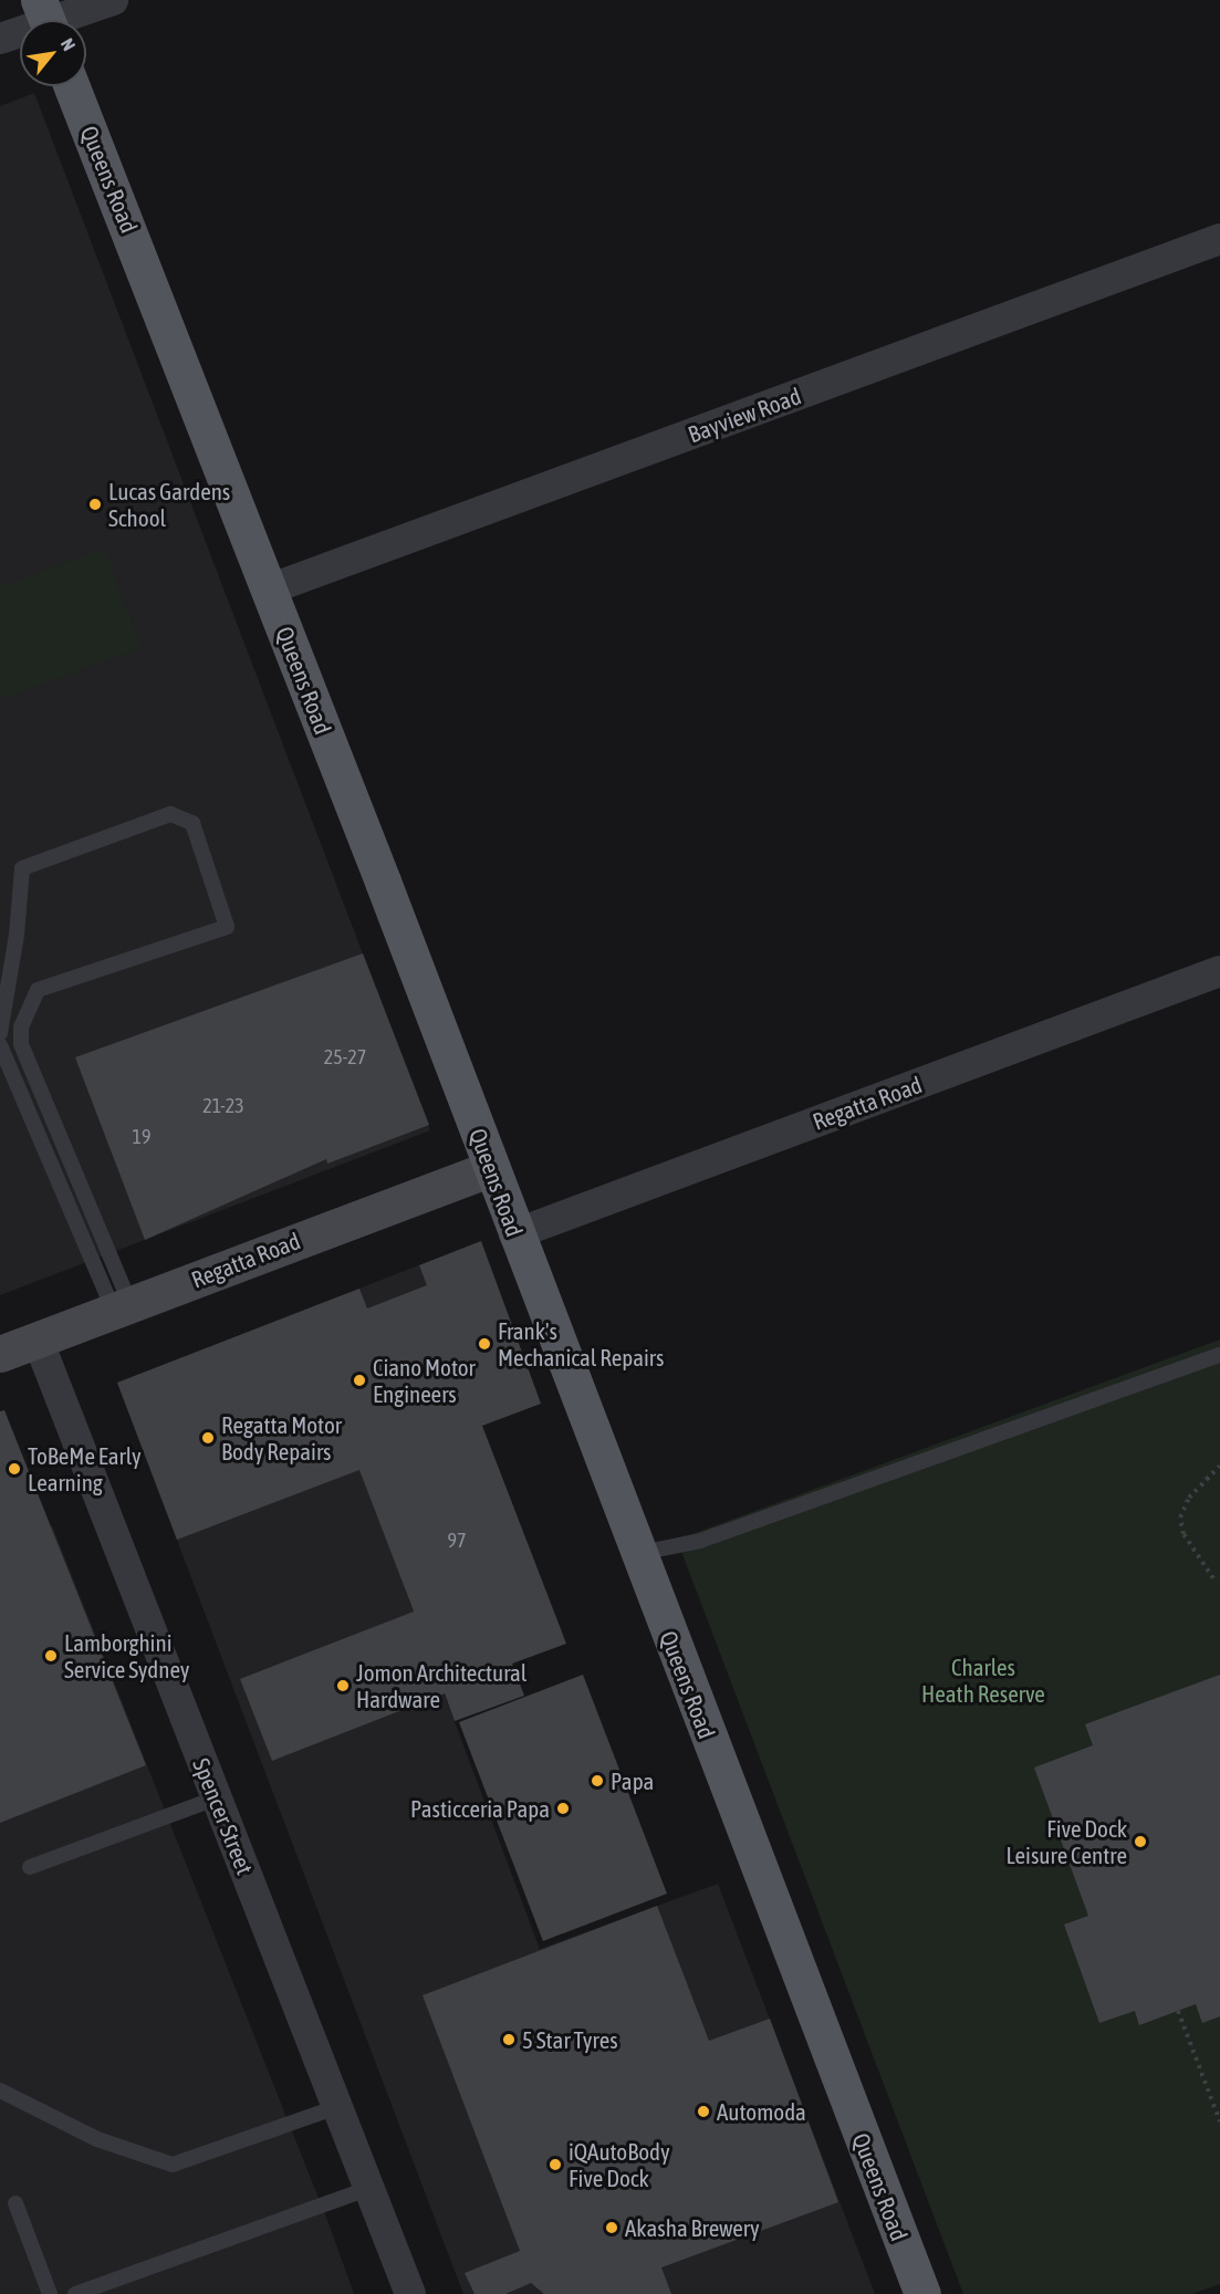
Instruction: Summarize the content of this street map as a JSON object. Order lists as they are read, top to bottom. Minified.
{"streets":{"main road":["Queens Road"],"street":["Bayview Road","Regatta Road","Spencer Street"]},"crossings":[["Queens Road","Bayview Road"],["Queens Road","Regatta Road"],["Regatta Road","Spencer Street"]],"parks":["Charles Heath Reserve"],"places":["Lucas Gardens School","Frank's Mechanical Repairs","Ciano Motor Engineers","Regatta Motor Body Repairs","ToBeMe Early Learning","Lamborghini Service Sydney","Jomon Architectural Hardware","Papa","Pasticceria Papa","Five Dock Leisure Centre","5 Star Tyres","Automoda","iQAutoBody Five Dock","Akasha Brewery"],"house_numbers":["25-27","21-23","19","97"],"north":"top right"}
